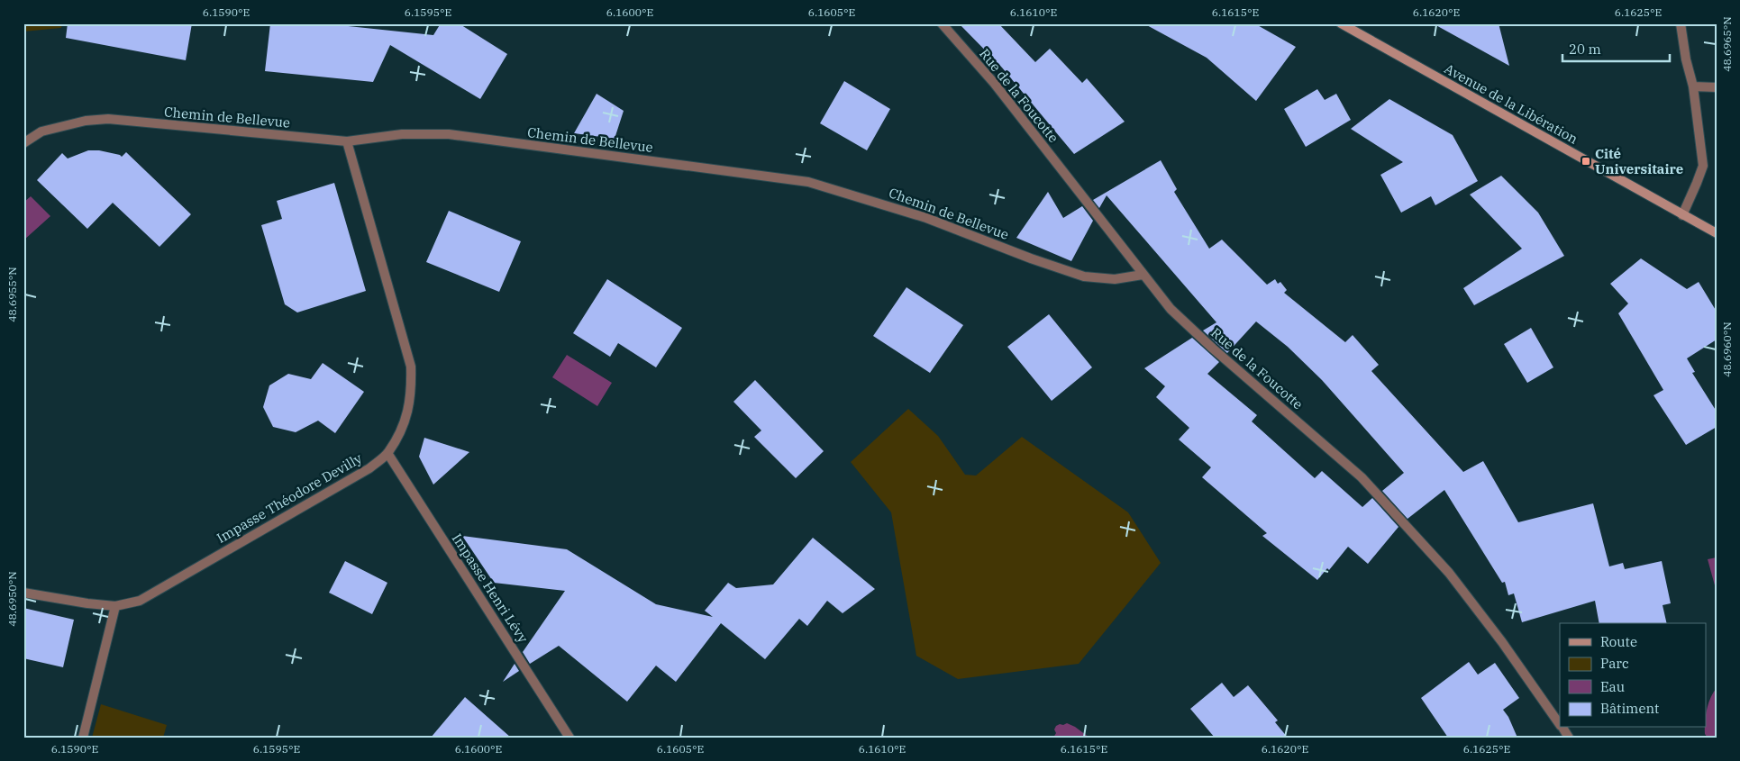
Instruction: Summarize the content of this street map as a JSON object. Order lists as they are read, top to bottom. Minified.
{"streets":{"main road":["Avenue de la Libération"],"street":["Rue de la Foucotte","Chemin de Bellevue","Impasse Théodore Devilly","Impasse Henri Lévy"]},"crossings":[["Rue de la Foucotte","Chemin de Bellevue"],["Chemin de Bellevue","Impasse Théodore Devilly"],["Impasse Théodore Devilly","Impasse Henri Lévy"]],"places":{"transit":["Cité Universitaire"]},"legend":["Route","Parc","Eau","Bâtiment"],"scale_bar":"20 m","coordinates":["6.1590°E","6.1595°E","6.1600°E","6.1605°E","6.1610°E","6.1615°E","6.1620°E","6.1625°E","48.6965°N","48.6955°N","48.6960°N","48.6950°N"]}
